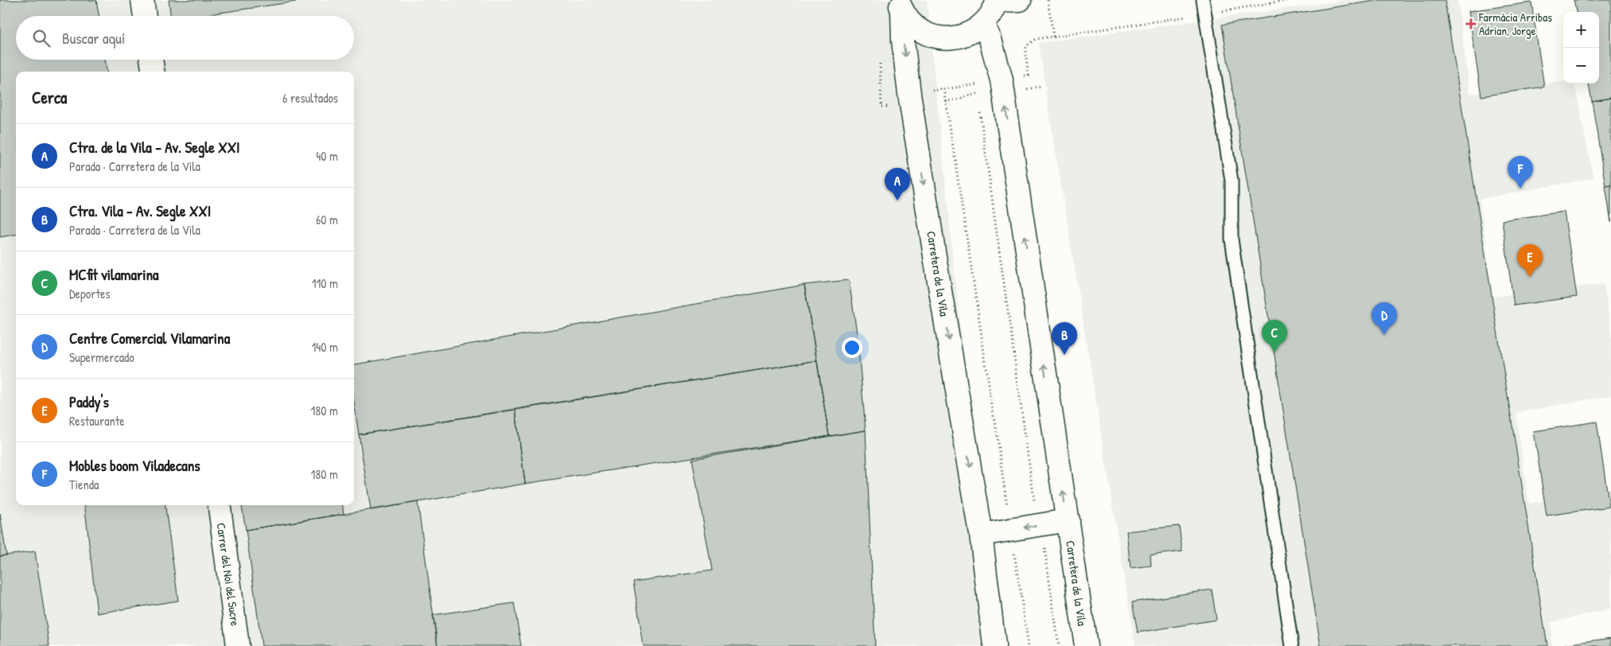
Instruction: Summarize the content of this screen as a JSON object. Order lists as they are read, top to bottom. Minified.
{"streets":{"street":["Carretera de la Vila","Carrer del Noi del Sucre"]},"places":{"health":["Farmàcia Arribas Adrian, Jorge"]},"page":{"map_buttons":["+","−"],"search":"Buscar aquí","heading":["Cerca","6 resultados"],"list":[{"mark":"A","name":"Ctra. de la Vila - Av. Segle XXI","note":"Parada · Carretera de la Vila","value":"40 m"},{"mark":"B","name":"Ctra. Vila - Av. Segle XXI","note":"Parada · Carretera de la Vila","value":"60 m"},{"mark":"C","name":"MCfit vilamarina","note":"Deportes","value":"110 m"},{"mark":"D","name":"Centre Comercial Vilamarina","note":"Supermercado","value":"140 m"},{"mark":"E","name":"Paddy's","note":"Restaurante","value":"180 m"},{"mark":"F","name":"Mobles boom Viladecans","note":"Tienda","value":"180 m"}],"pins":["F","A","E","D","C","B"]}}
